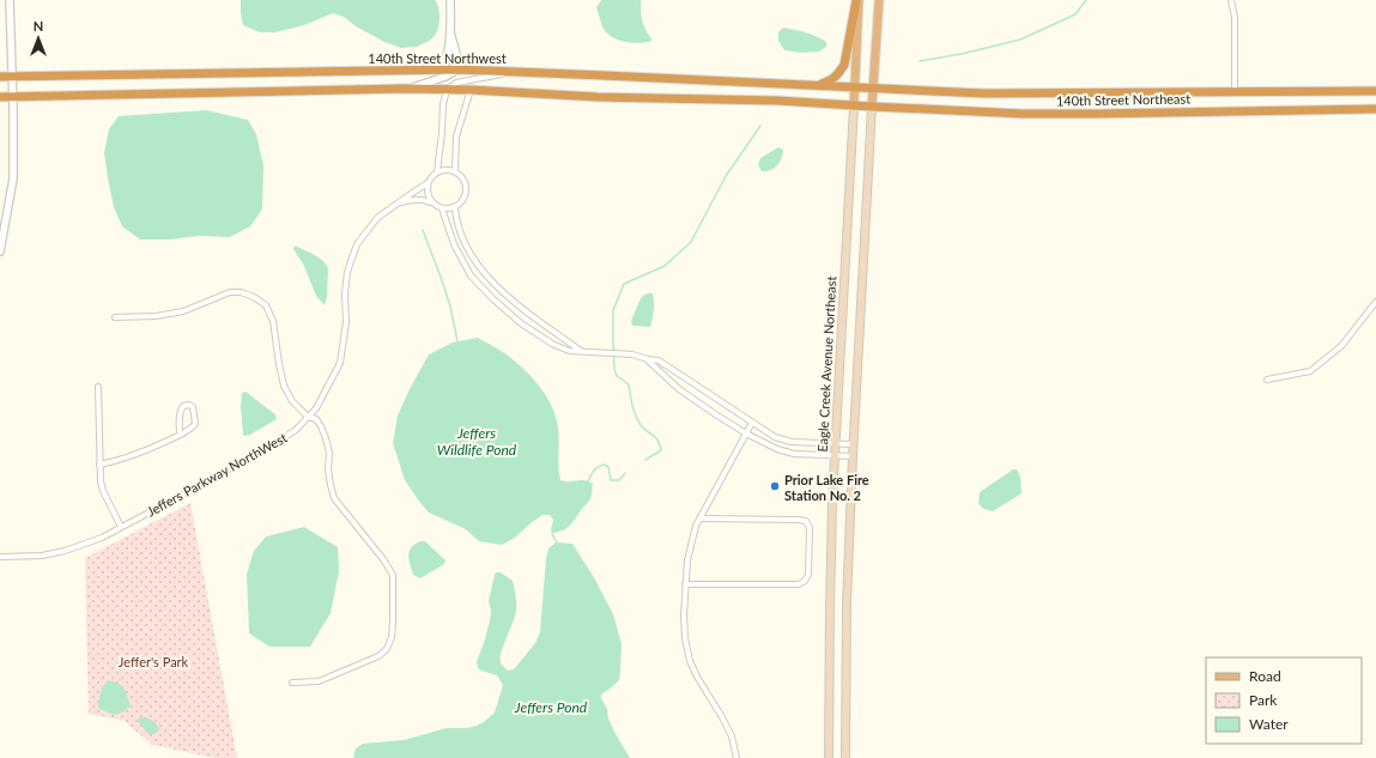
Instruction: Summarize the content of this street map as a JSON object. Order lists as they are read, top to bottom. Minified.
{"streets":{"highway":["140th Street Northwest","140th Street Northeast"],"main road":["Eagle Creek Avenue Northeast"],"street":["Jeffers Parkway NorthWest"]},"crossings":[["140th Street Northwest","140th Street Northeast"],["140th Street Northwest","Eagle Creek Avenue Northeast"]],"water":["Jeffers Wildlife Pond","Jeffers Pond"],"parks":["Jeffer's Park"],"places":["Prior Lake Fire Station No. 2"],"legend":["Road","Park","Water"],"north":"top"}
